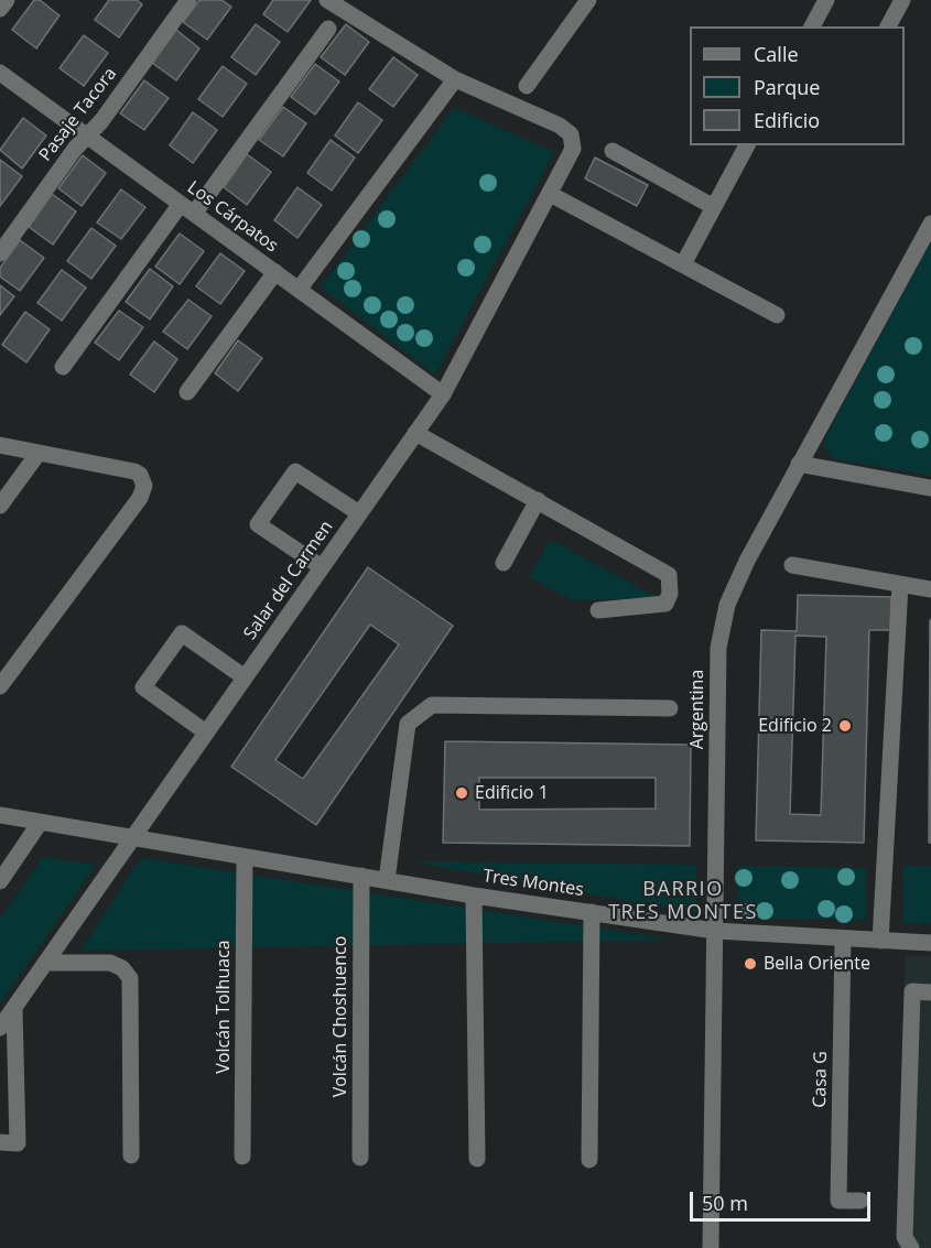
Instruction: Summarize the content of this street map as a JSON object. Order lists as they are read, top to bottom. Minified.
{"streets":{"street":["Pasaje Tacora","Los Cárpatos","Salar del Carmen","Argentina","Tres Montes","Volcán Tolhuaca","Volcán Choshuenco","Casa G"]},"crossings":[["Pasaje Tacora","Los Cárpatos"],["Los Cárpatos","Salar del Carmen"],["Salar del Carmen","Tres Montes"],["Argentina","Tres Montes"],["Tres Montes","Volcán Tolhuaca"],["Tres Montes","Volcán Choshuenco"],["Tres Montes","Casa G"]],"districts":["BARRIO TRES MONTES"],"places":["Edificio 2","Edificio 1","Bella Oriente"],"legend":["Calle","Parque","Edificio"],"scale_bar":"50 m"}
